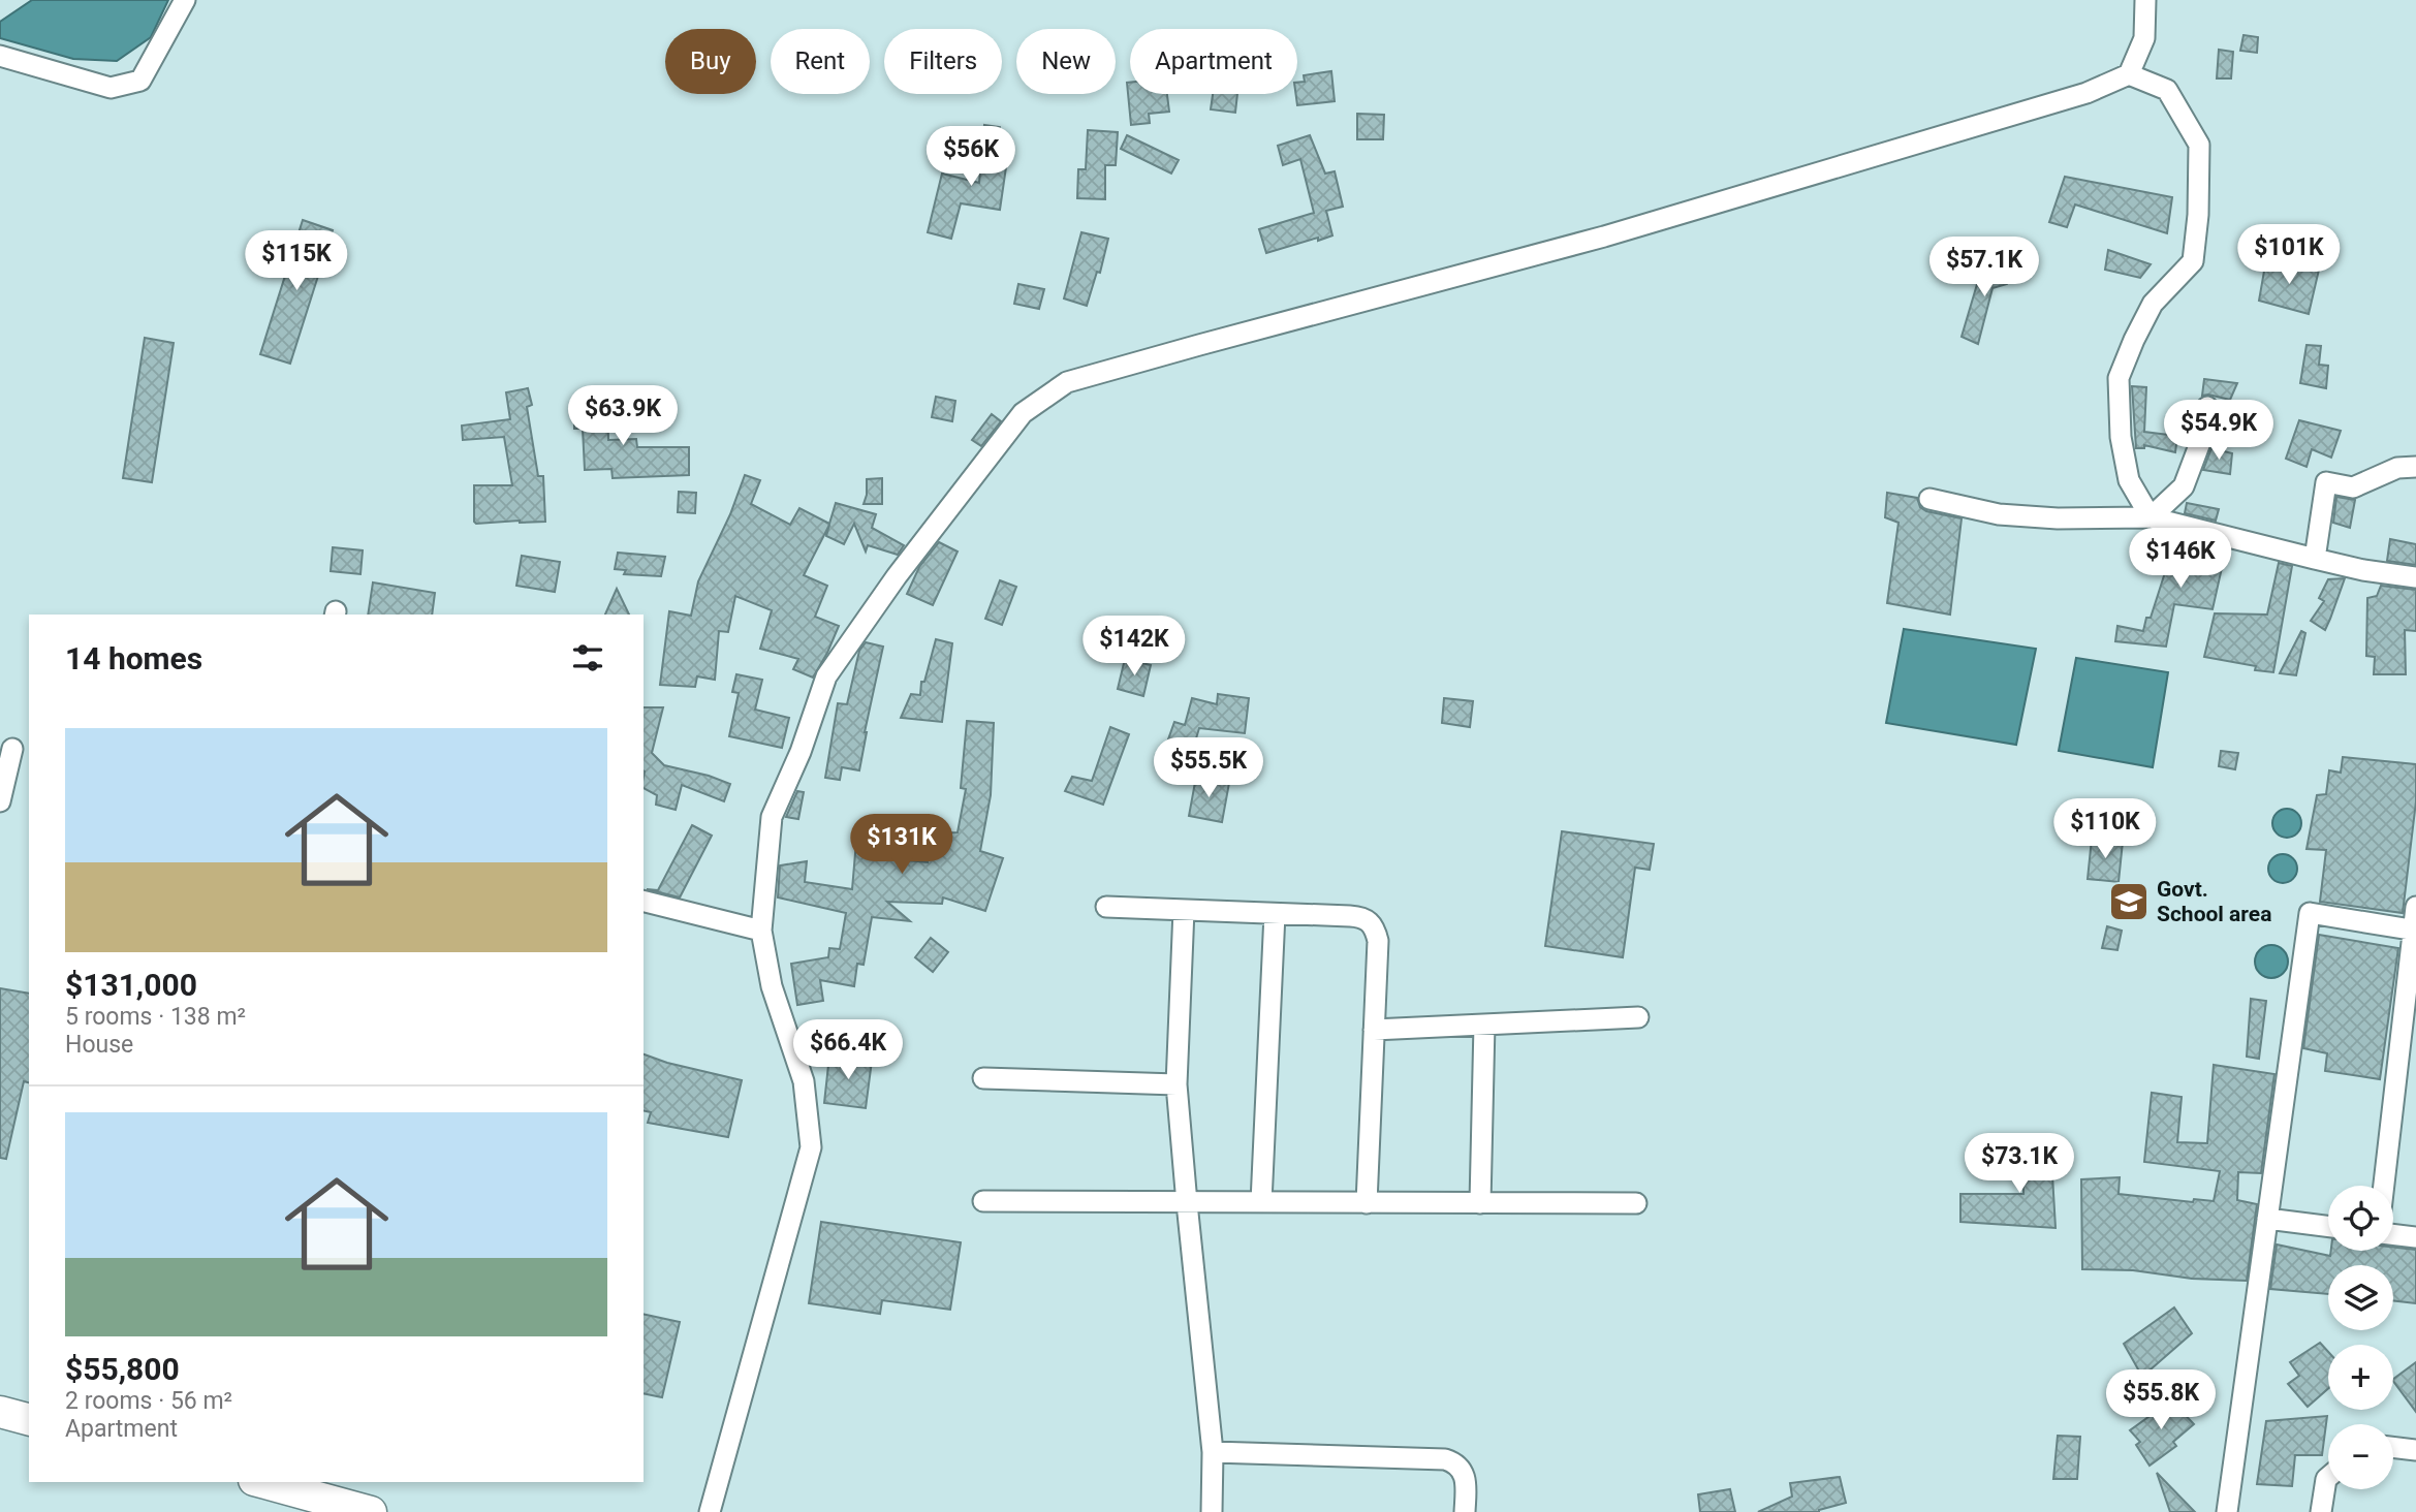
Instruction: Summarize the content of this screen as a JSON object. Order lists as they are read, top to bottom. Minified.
{"places":{"school or university":["Govt. School area"]},"page":{"chip":["Buy","Rent","Filters","New","Apartment"],"price":["$56K","$101K","$115K","$57.1K","$63.9K","$54.9K","$146K","$142K","$55.5K","$110K","$131K","$66.4K","$73.1K","$55.8K"],"heading":"14 homes","list":[{"name":"$131,000","note":"5 rooms · 138 m² · House"},{"name":"$55,800","note":"2 rooms · 56 m² · Apartment"}],"map_buttons":["+","−"]}}
